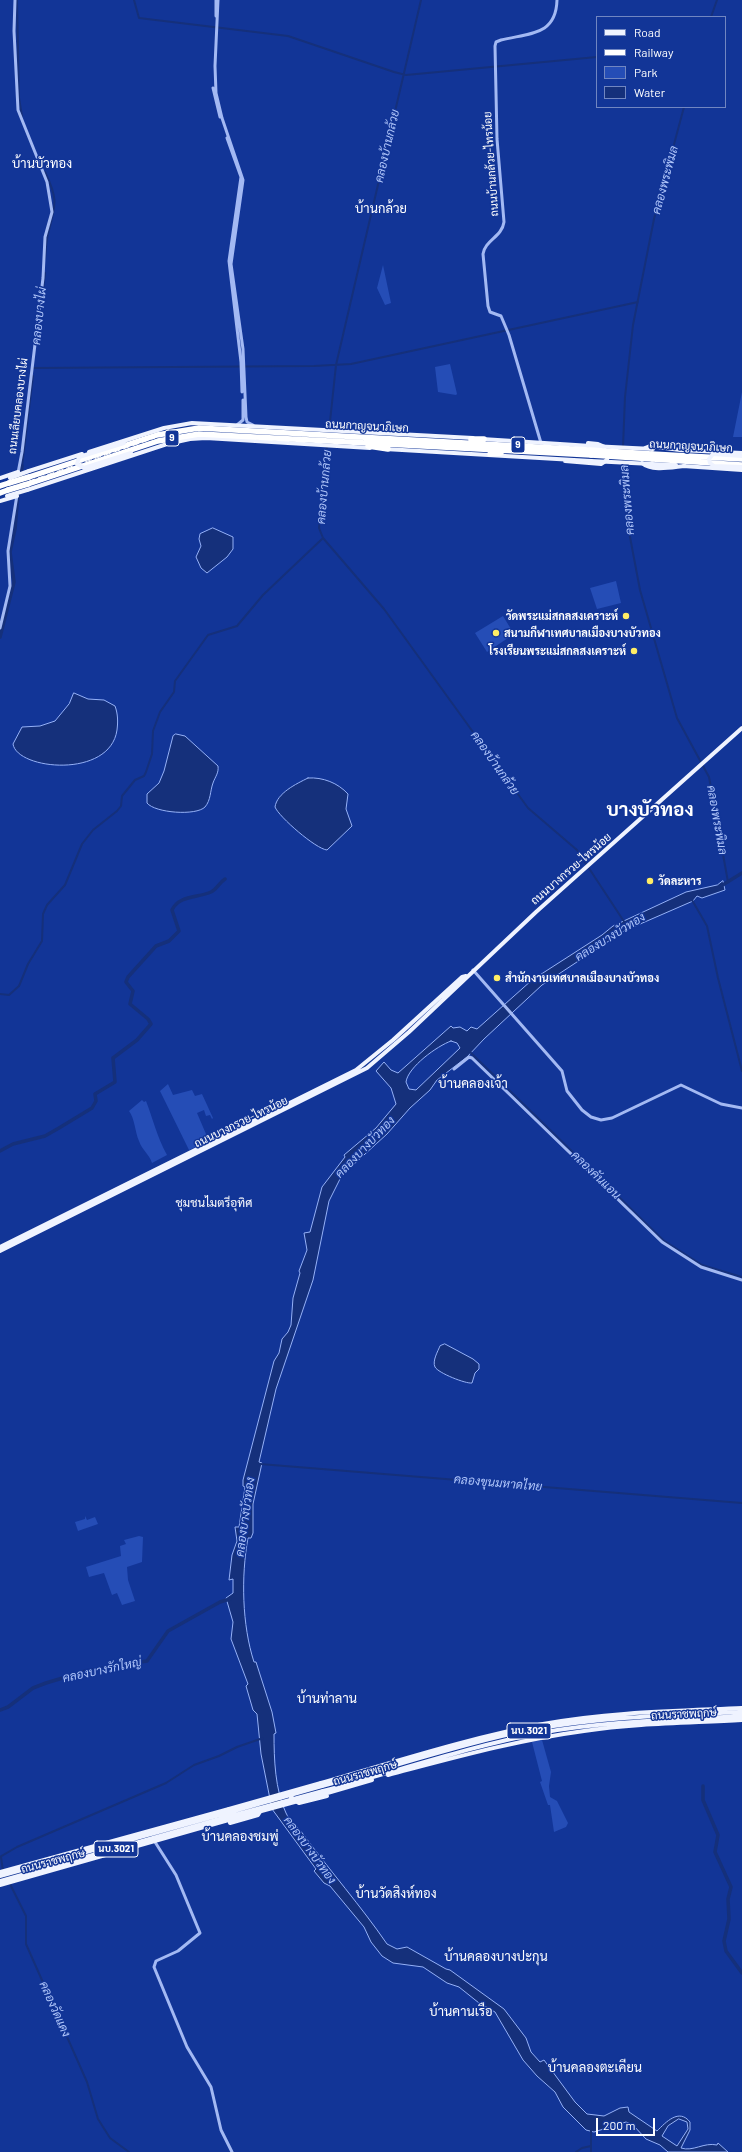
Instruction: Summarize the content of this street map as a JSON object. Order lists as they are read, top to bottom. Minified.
{"streets":{"highway":["ถนนกาญจนาภิเษก","9"],"main road":["ถนนบางกรวย-ไทรน้อย","ถนนราชพฤกษ์","นบ.3021"],"street":["ถนนบ้านกล้วย-ไทรน้อย","ถนนเลียบคลองบางไผ่"]},"districts":["บ้านบัวทอง","บ้านกล้วย","บางบัวทอง","บ้านคลองเจ้า","ชุมชนไมตรีอุทิศ","บ้านท่าลาน","บ้านคลองชมพู่","บ้านวัดสิงห์ทอง","บ้านคลองบางปะกุน","บ้านคานเรือ","บ้านคลองตะเคียน"],"water":["คลองบ้านกล้วย","คลองพระพิมล","คลองบางไผ่","คลองบางบัวทอง","คลองคันแอน","คลองขุนมหาดไทย","คลองบางรักใหญ่","คลองวัดแดง"],"places":["วัดพระแม่สกลสงเคราะห์","สนามกีฬาเทศบาลเมืองบางบัวทอง","โรงเรียนพระแม่สกลสงเคราะห์","วัดละหาร","สำนักงานเทศบาลเมืองบางบัวทอง"],"legend":["Road","Railway","Park","Water"],"scale_bar":"200 m"}
